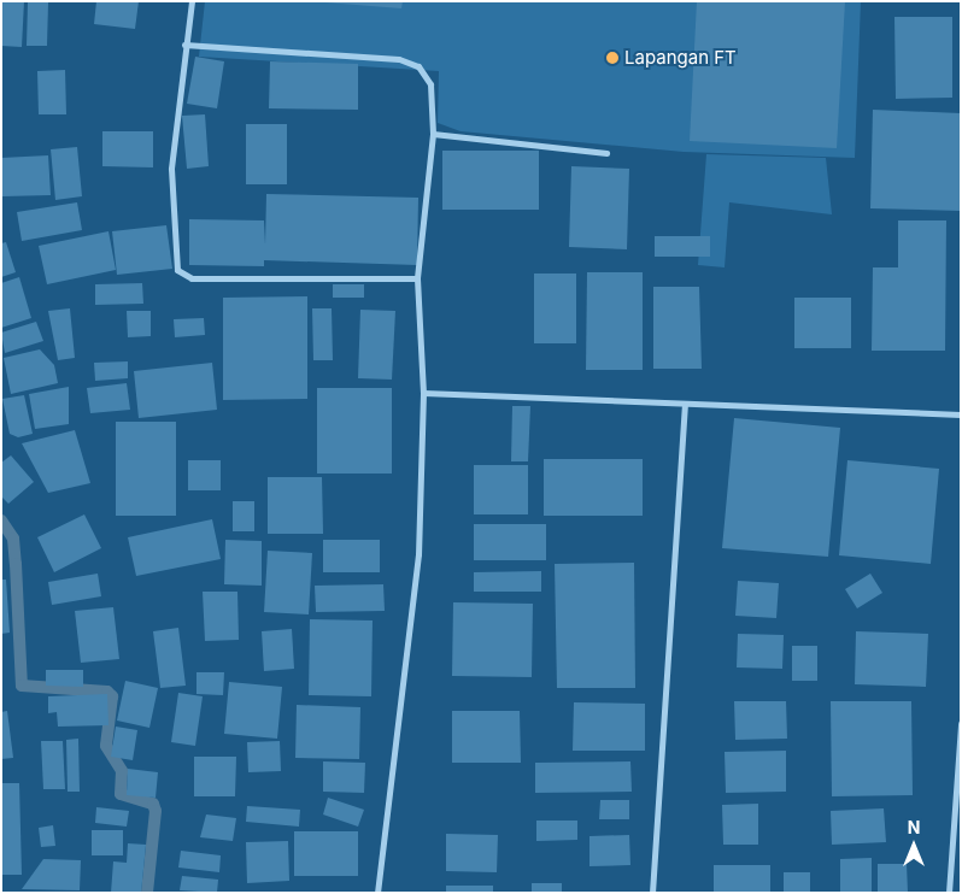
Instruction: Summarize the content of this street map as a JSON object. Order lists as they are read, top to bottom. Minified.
{"places":["Lapangan FT"],"north":"top"}
